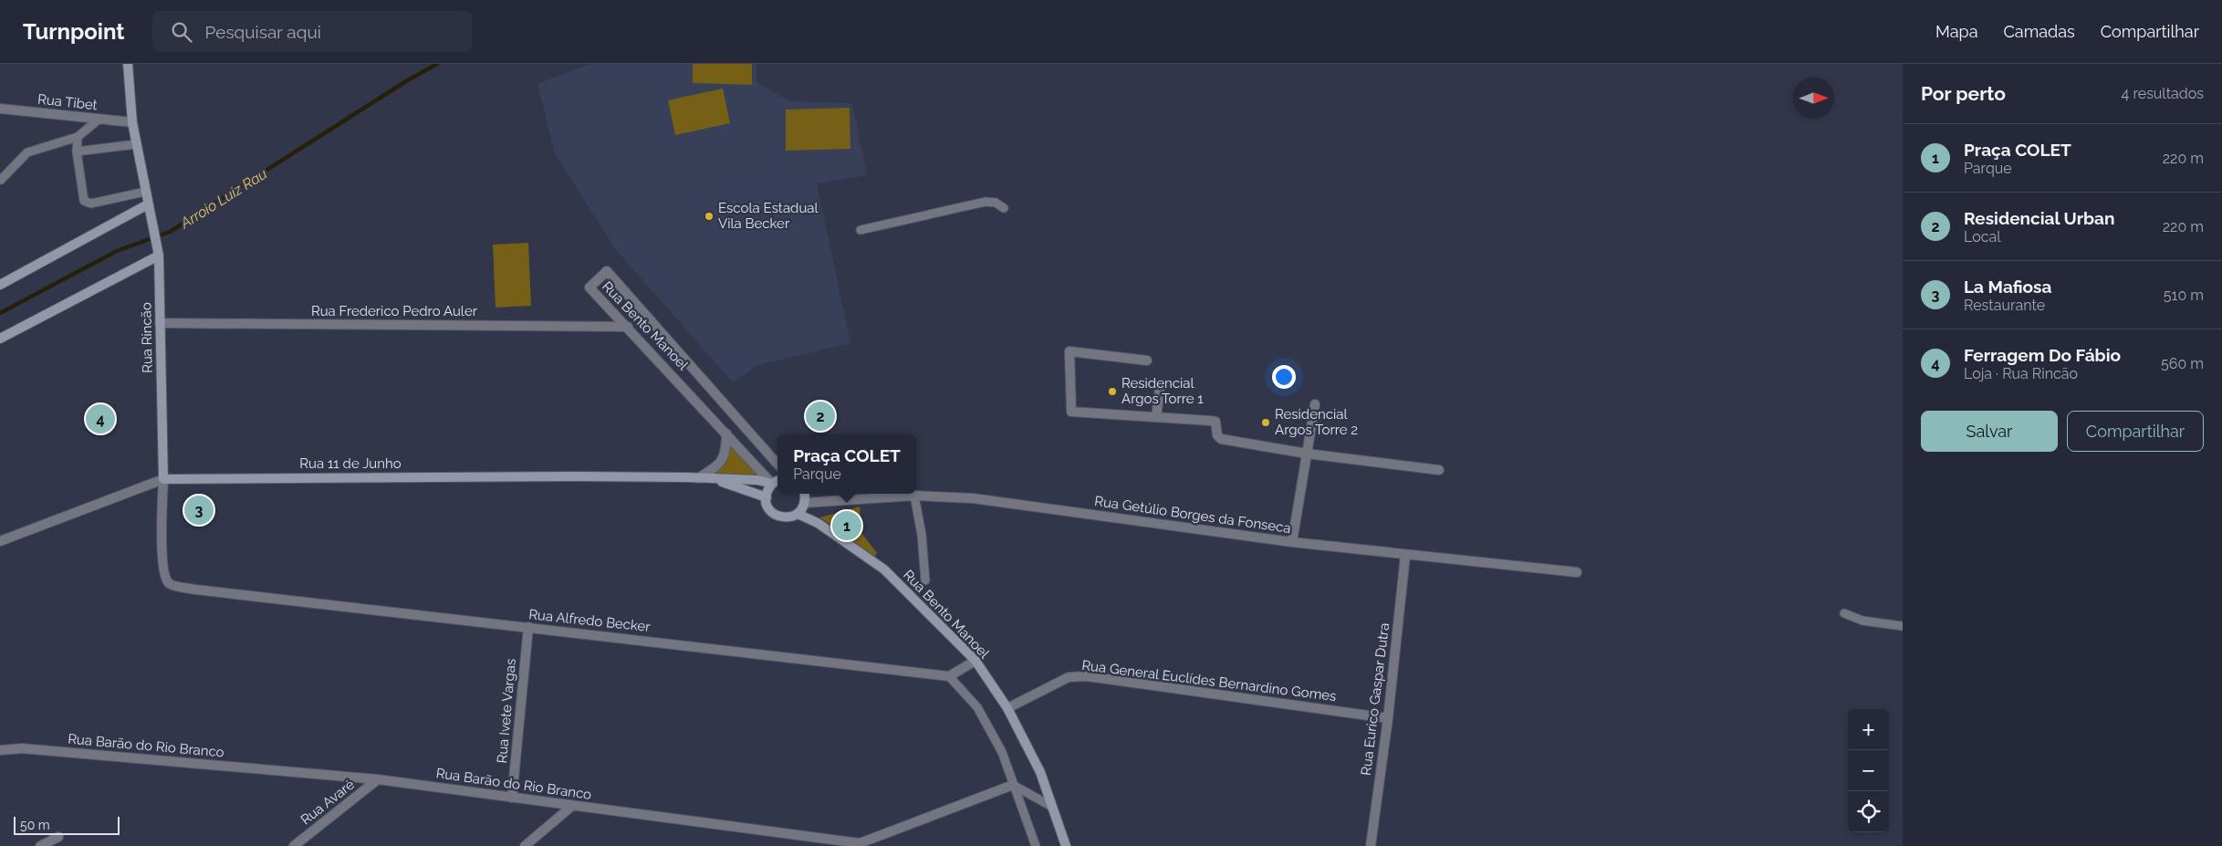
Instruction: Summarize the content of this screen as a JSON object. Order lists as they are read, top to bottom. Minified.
{"streets":{"main road":["Rua Bento Manoel","Rua Rincão","Rua 11 de Junho"],"street":["Rua Tibet","Rua Frederico Pedro Auler","Rua Getúlio Borges da Fonseca","Rua Alfredo Becker","Rua General Euclídes Bernardino Gomes","Rua Eurico Gaspar Dutra","Rua Ivete Vargas","Rua Barão do Rio Branco","Rua Avaré"]},"crossings":[["Rua Tibet","Rua Rincão"],["Rua Frederico Pedro Auler","Rua Bento Manoel"],["Rua Frederico Pedro Auler","Rua Rincão"],["Rua Bento Manoel","Rua 11 de Junho"],["Rua Bento Manoel","Rua General Euclídes Bernardino Gomes"],["Rua Rincão","Rua 11 de Junho"],["Rua Rincão","Rua Alfredo Becker"],["Rua Getúlio Borges da Fonseca","Rua Eurico Gaspar Dutra"],["Rua Alfredo Becker","Rua Ivete Vargas"],["Rua General Euclídes Bernardino Gomes","Rua Eurico Gaspar Dutra"],["Rua Ivete Vargas","Rua Barão do Rio Branco"],["Rua Barão do Rio Branco","Rua Avaré"]],"water":["Arroio Luiz Rau"],"places":["Escola Estadual Vila Becker","Residencial Argos Torre 1","Residencial Argos Torre 2"],"scale_bar":"50 m","north":"right","page":{"header":"Turnpoint","search":"Pesquisar aqui","nav":["Mapa","Camadas","Compartilhar"],"heading":["Por perto","4 resultados"],"list":[{"mark":"1","name":"Praça COLET","note":"Parque","value":"220 m"},{"mark":"2","name":"Residencial Urban","note":"Local","value":"220 m"},{"mark":"3","name":"La Mafiosa","note":"Restaurante","value":"510 m"},{"mark":"4","name":"Ferragem Do Fábio","note":"Loja · Rua Rincão","value":"560 m"}],"buttons":["Salvar","Compartilhar"],"pins":["2","4","3","1"],"popup":["Praça COLET","Parque"],"map_buttons":["+","−"],"scale":"50 m"}}
